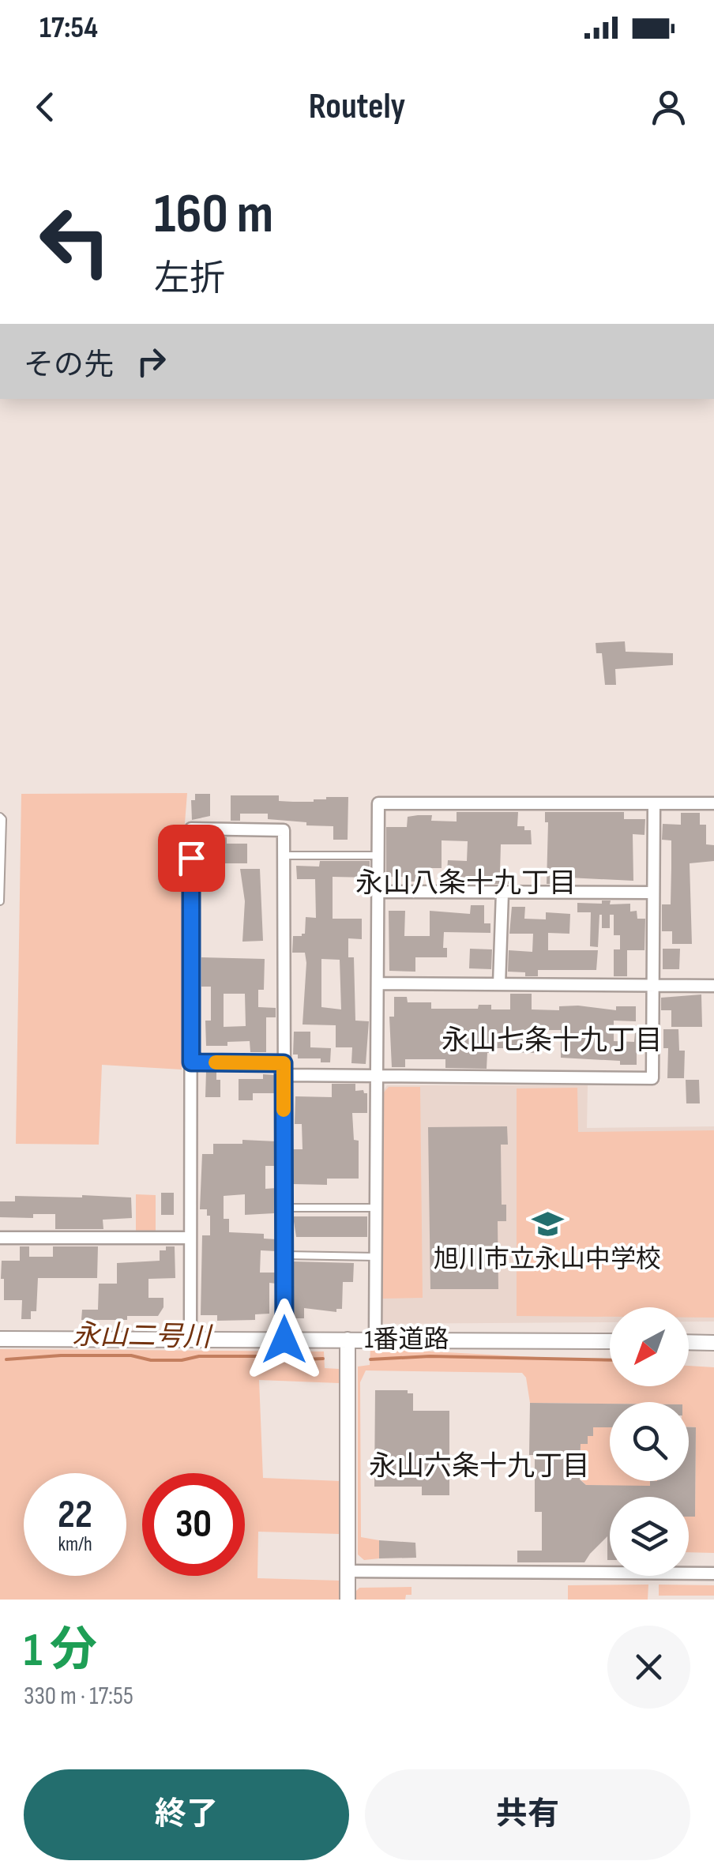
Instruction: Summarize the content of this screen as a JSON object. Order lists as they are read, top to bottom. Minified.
{"streets":{"street":["1番道路"]},"districts":["永山八条十九丁目","永山七条十九丁目","永山六条十九丁目"],"water":["永山二号川"],"places":{"school or university":["旭川市立永山中学校"]},"north":"bottom left","page":{"status":"17:54","header":"Routely","turn":["160 m","左折"],"then":"その先","speed":"22 km/h","limit":"30","heading":["1 分","330 m · 17:55"],"buttons":["終了","共有"]}}
